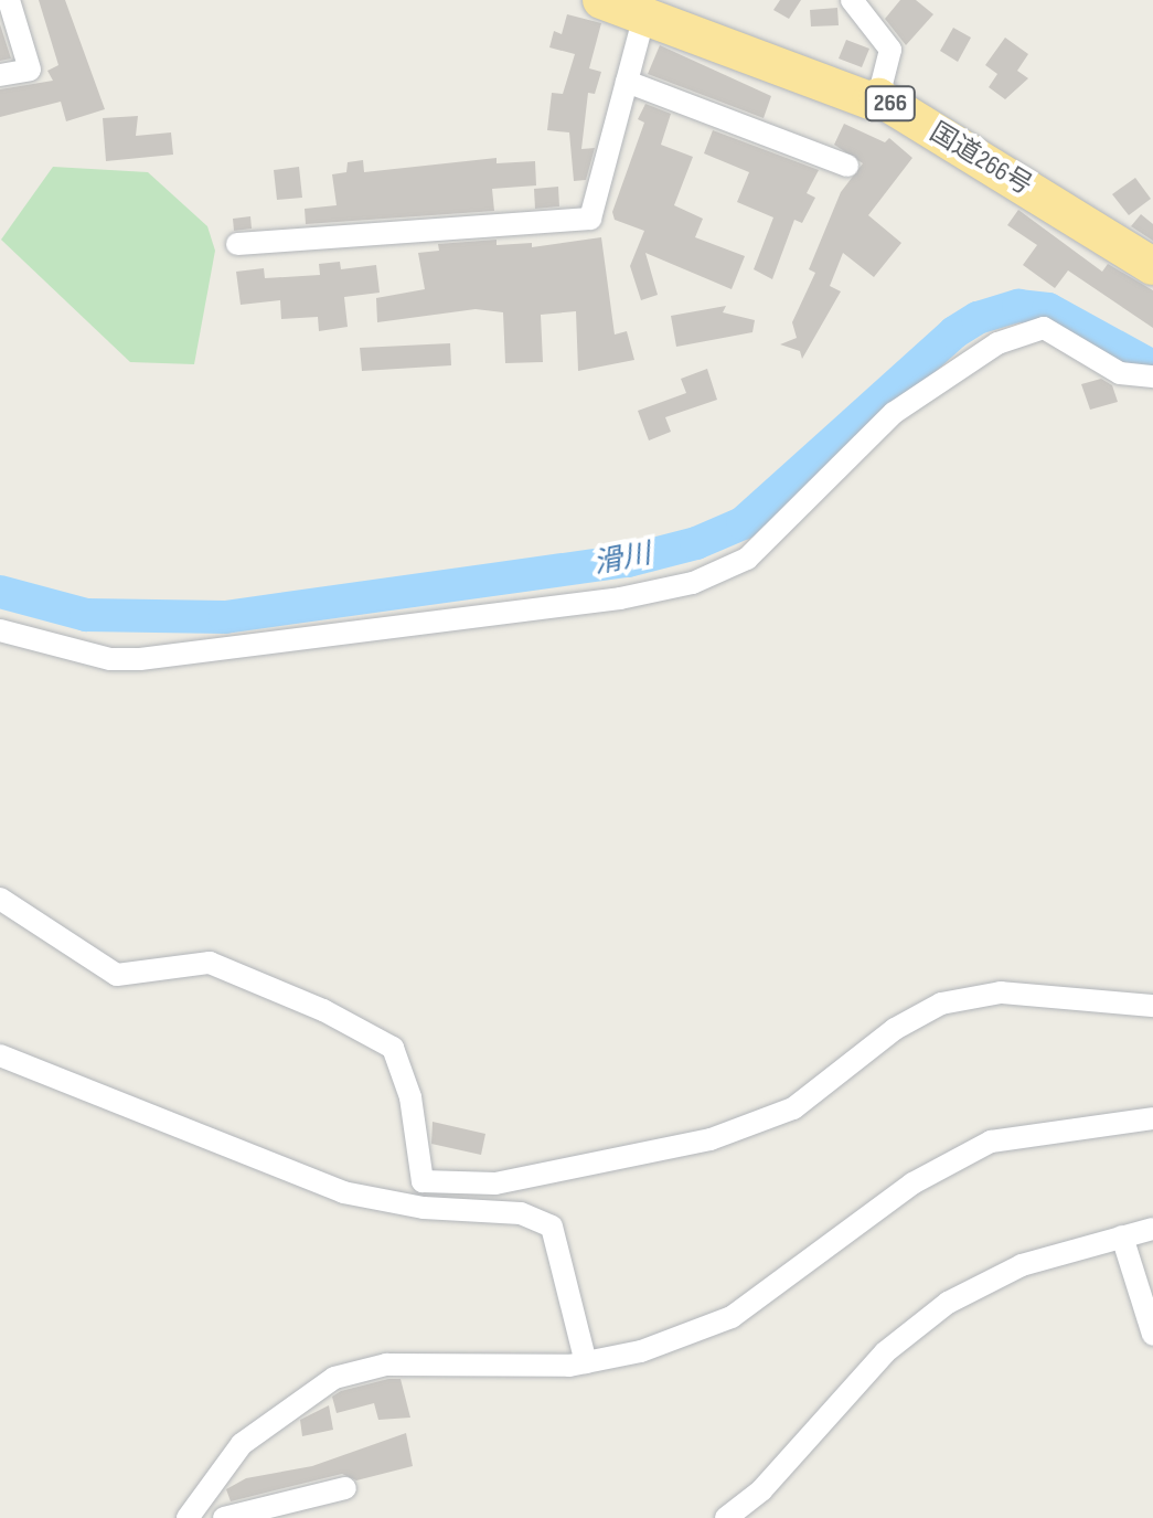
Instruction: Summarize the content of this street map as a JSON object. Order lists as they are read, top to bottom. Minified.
{"streets":{"highway":["266","国道266号"]},"water":["滑川"]}
